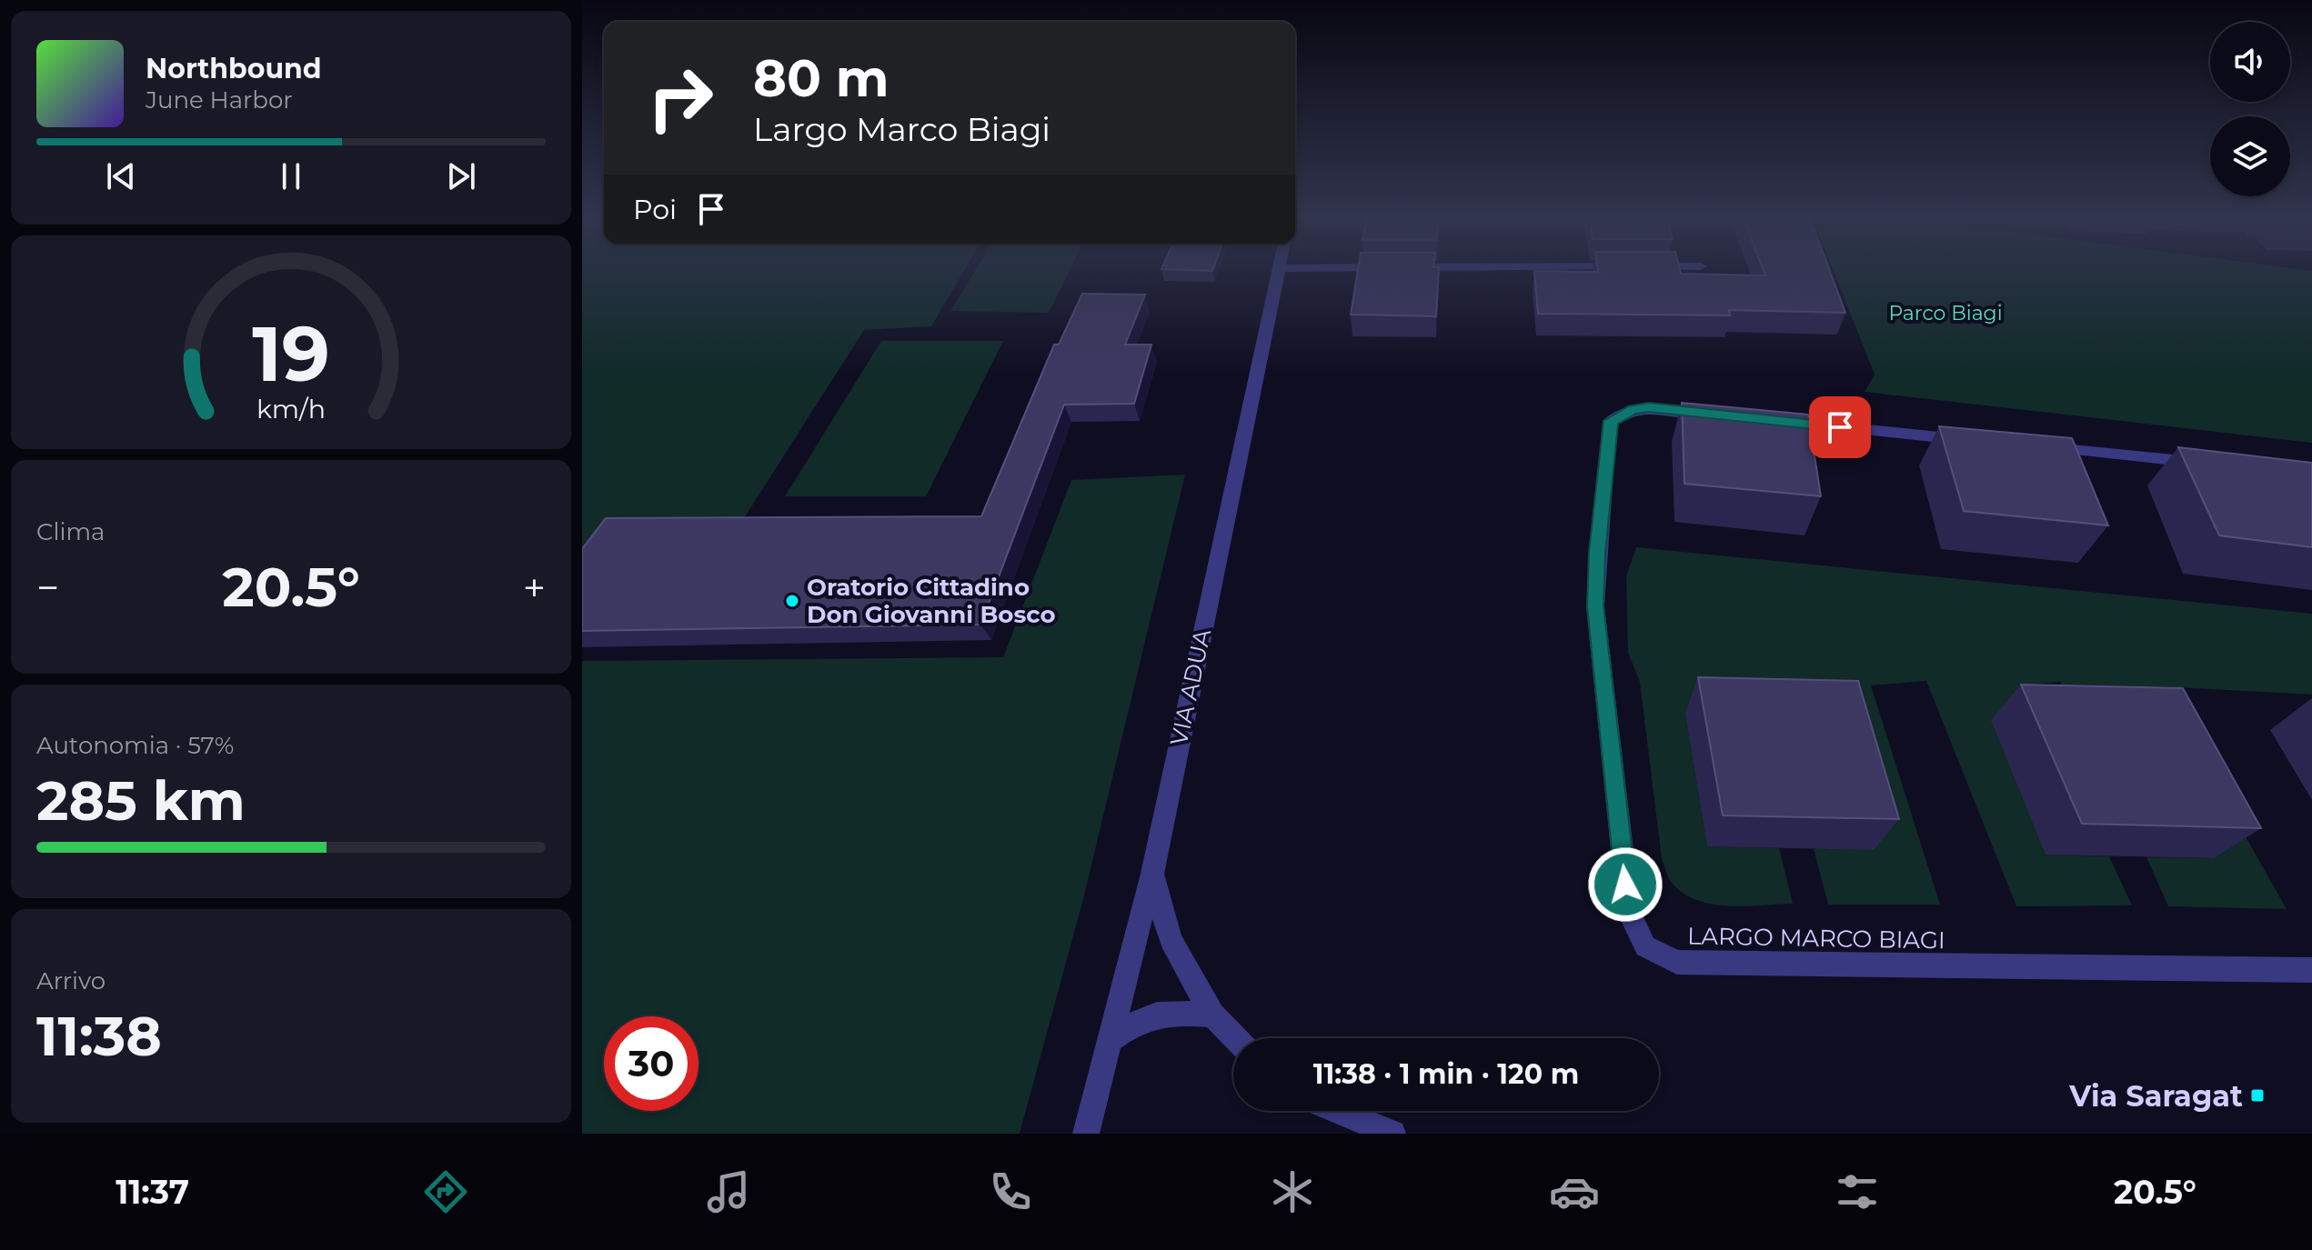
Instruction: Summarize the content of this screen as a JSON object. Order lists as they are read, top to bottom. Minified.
{"streets":{"street":["VIA ADUA","LARGO MARCO BIAGI"]},"parks":["Parco Biagi"],"places":{"other":["Oratorio Cittadino Don Giovanni Bosco"],"transit":["Via Saragat"]},"page":{"turn":["80 m","Largo Marco Biagi"],"song":["Northbound","June Harbor"],"then":"Poi","tile":["Clima",["Autonomia · 57%","285 km"],["Arrivo","11:38"]],"heat":["−","20.5°","+"],"limit":"30","trip":"11:38 · 1 min · 120 m","tabs":["11:37","20.5°"],"gauge":["19","km/h"]}}
